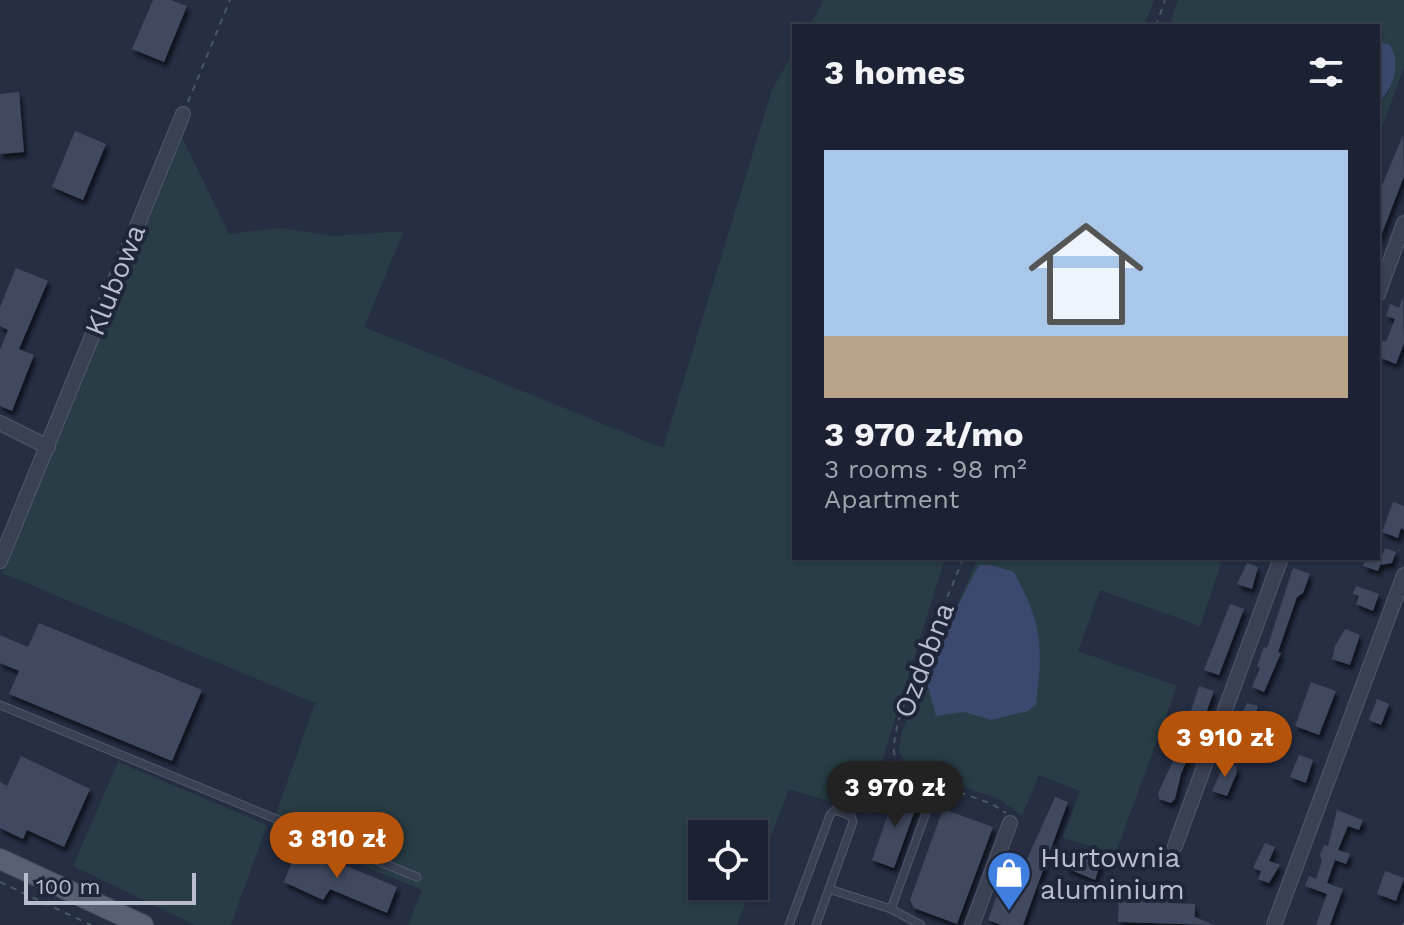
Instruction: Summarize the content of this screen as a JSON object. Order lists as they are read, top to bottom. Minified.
{"streets":{"street":["Klubowa"],"path":["Ozdobna"]},"places":{"shop":["Hurtownia aluminium"]},"scale_bar":"100 m","page":{"heading":"3 homes","list":[{"name":"3 970 zł/mo","note":"3 rooms · 98 m² · Apartment"}],"price":["3 910 zł","3 970 zł","3 810 zł"],"scale":"100 m"}}
